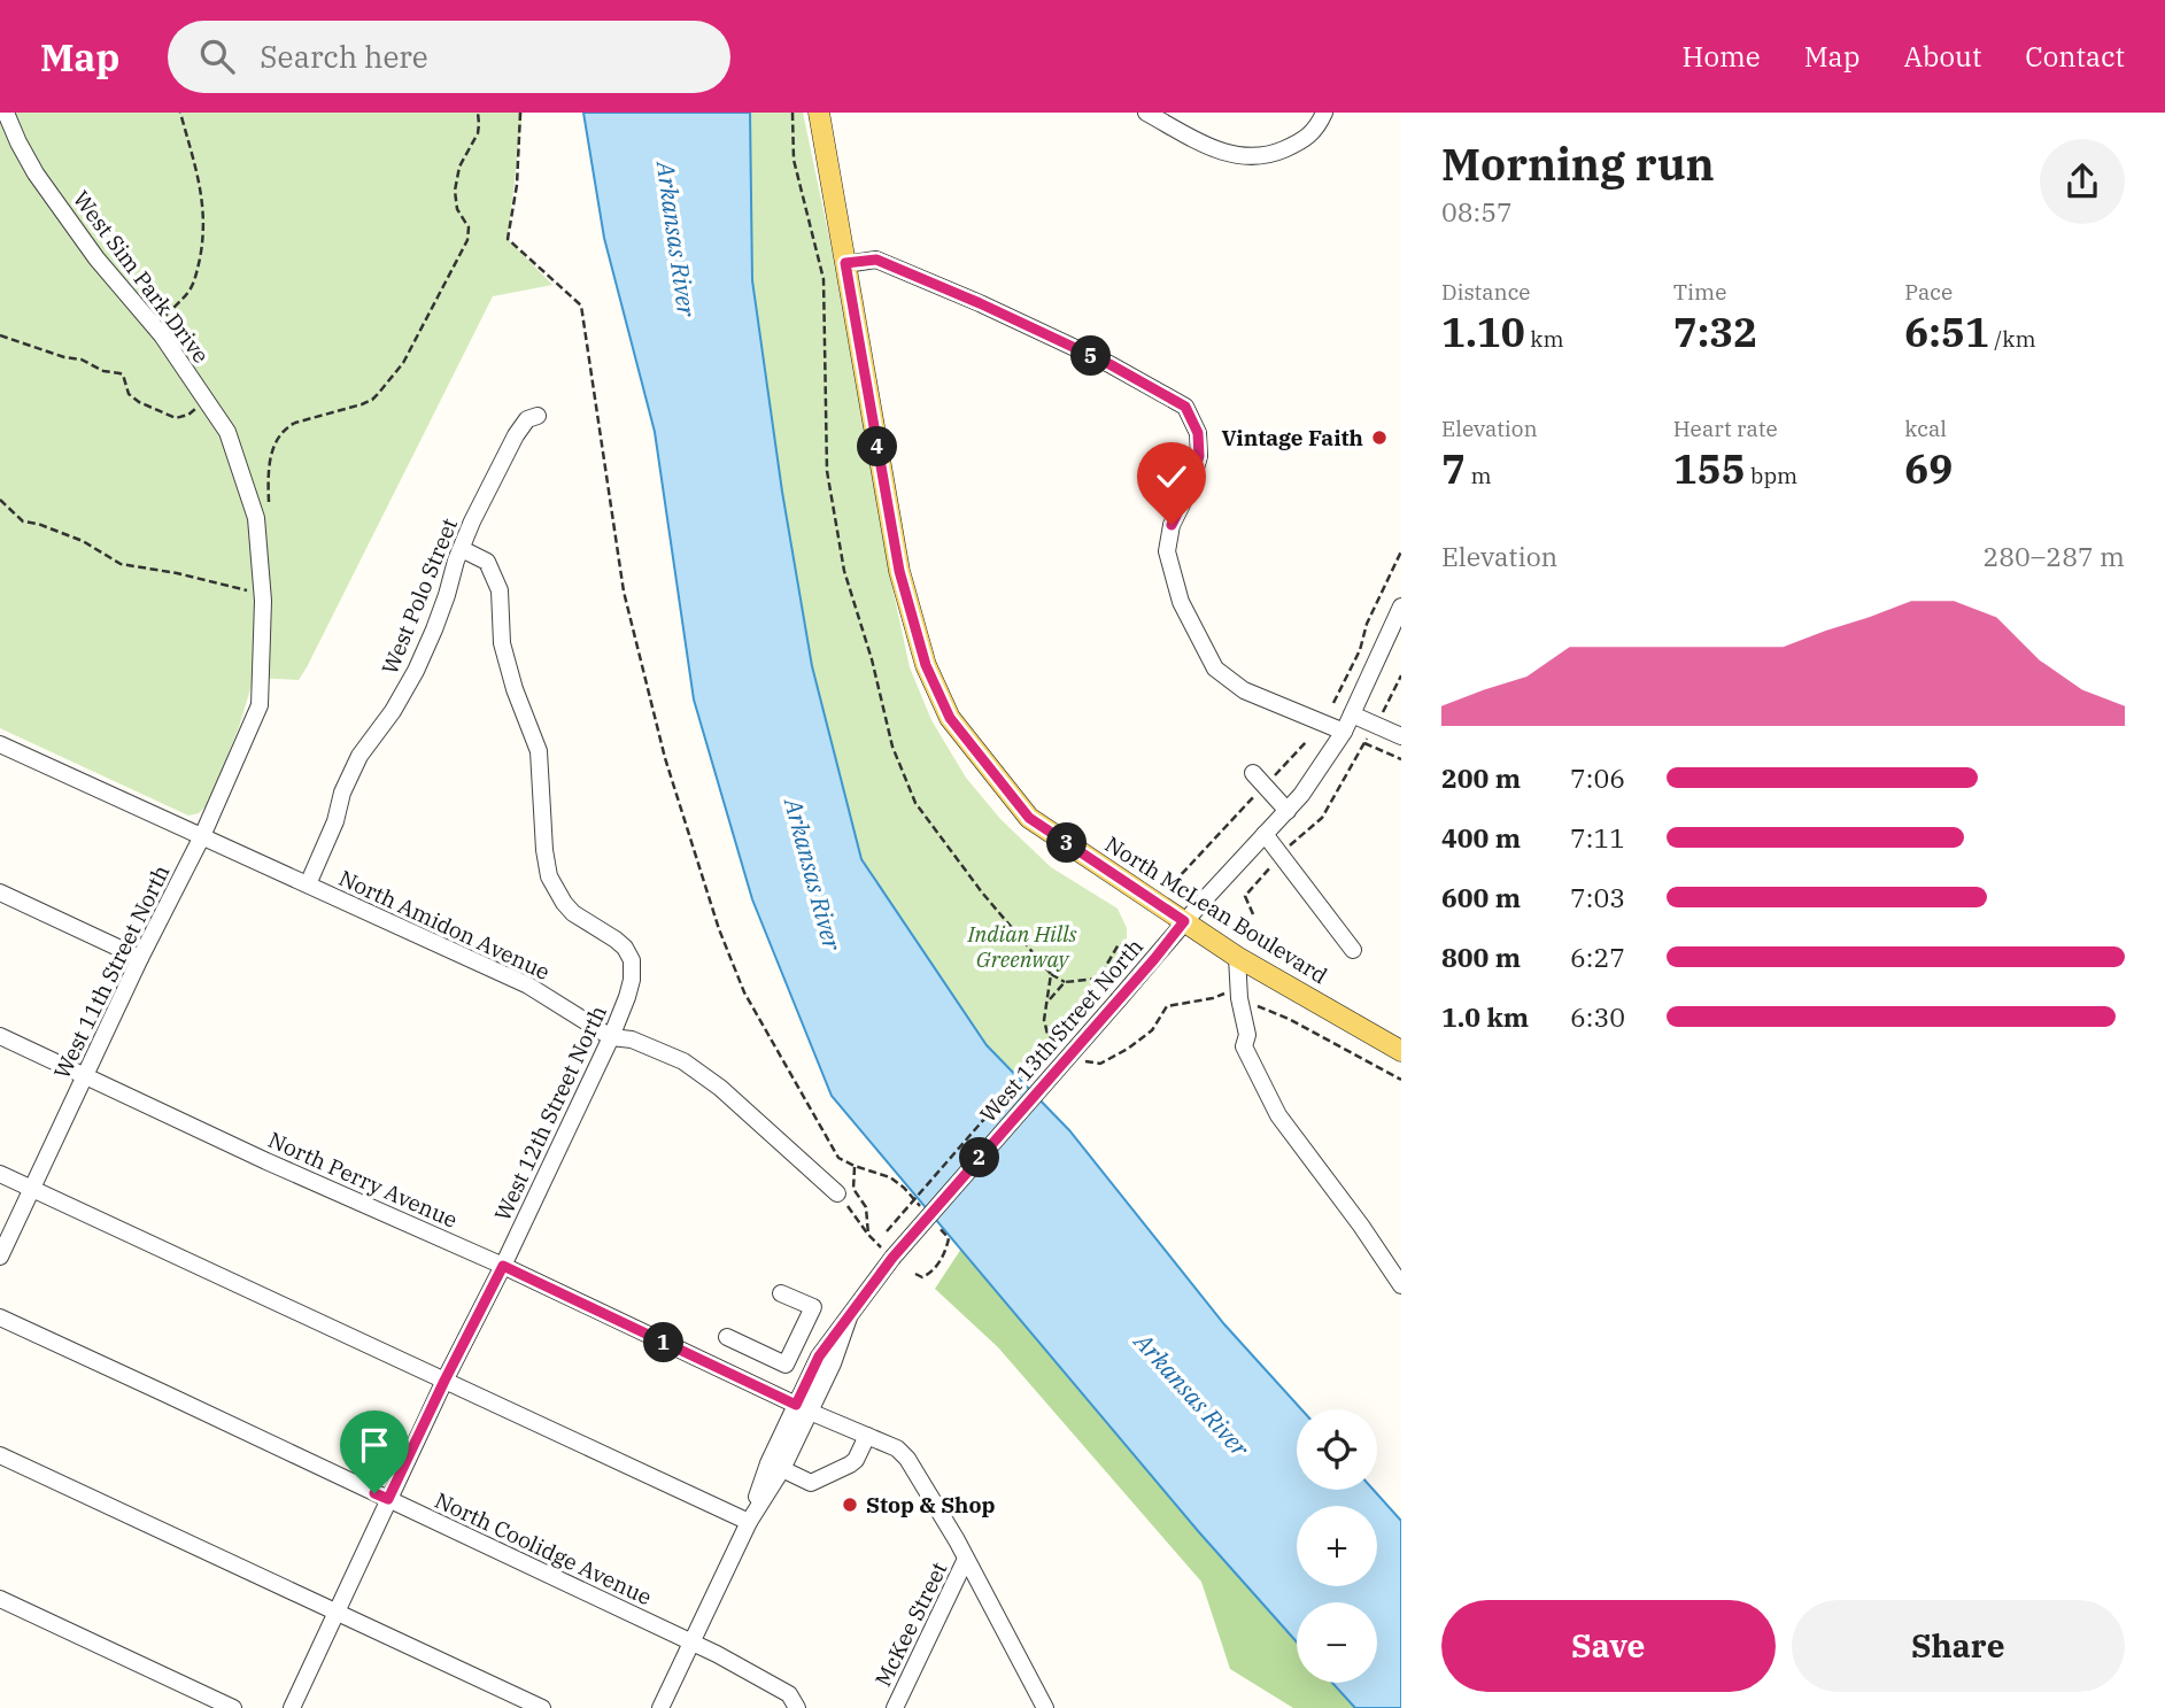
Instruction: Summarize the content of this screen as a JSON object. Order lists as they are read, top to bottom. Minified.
{"streets":{"main road":["North McLean Boulevard"],"street":["West Sim Park Drive","West Polo Street","North Amidon Avenue","West 11th Street North","West 13th Street North","West 12th Street North","North Perry Avenue","North Coolidge Avenue","McKee Street"]},"crossings":[["West Sim Park Drive","West 11th Street North"],["West Polo Street","North Amidon Avenue"],["West Polo Street","West 12th Street North"],["North McLean Boulevard","West 13th Street North"],["North Amidon Avenue","West 11th Street North"],["North Amidon Avenue","West 12th Street North"],["West 11th Street North","North Perry Avenue"],["West 13th Street North","North Perry Avenue"],["West 13th Street North","North Coolidge Avenue"],["West 12th Street North","North Perry Avenue"],["West 12th Street North","North Coolidge Avenue"],["North Perry Avenue","McKee Street"]],"water":["Arkansas River"],"parks":["Indian Hills Greenway"],"places":["Vintage Faith","Stop & Shop"],"page":{"header":"Map","search":"Search here","nav":["Home","Map","About","Contact"],"heading":["Morning run","08:57"],"stats":[["Distance","1.10 km"],["Time","7:32"],["Pace","6:51 /km"],["Elevation","7 m"],["Heart rate","155 bpm"],["kcal","69"]],"pins":["5","4","3","2","1"],"chart":["Elevation","280–287 m"],"list":[{"name":"200 m","note":"7:06"},{"name":"400 m","note":"7:11"},{"name":"600 m","note":"7:03"},{"name":"800 m","note":"6:27"},{"name":"1.0 km","note":"6:30"}],"map_buttons":["+","−"],"buttons":["Save","Share"]}}
